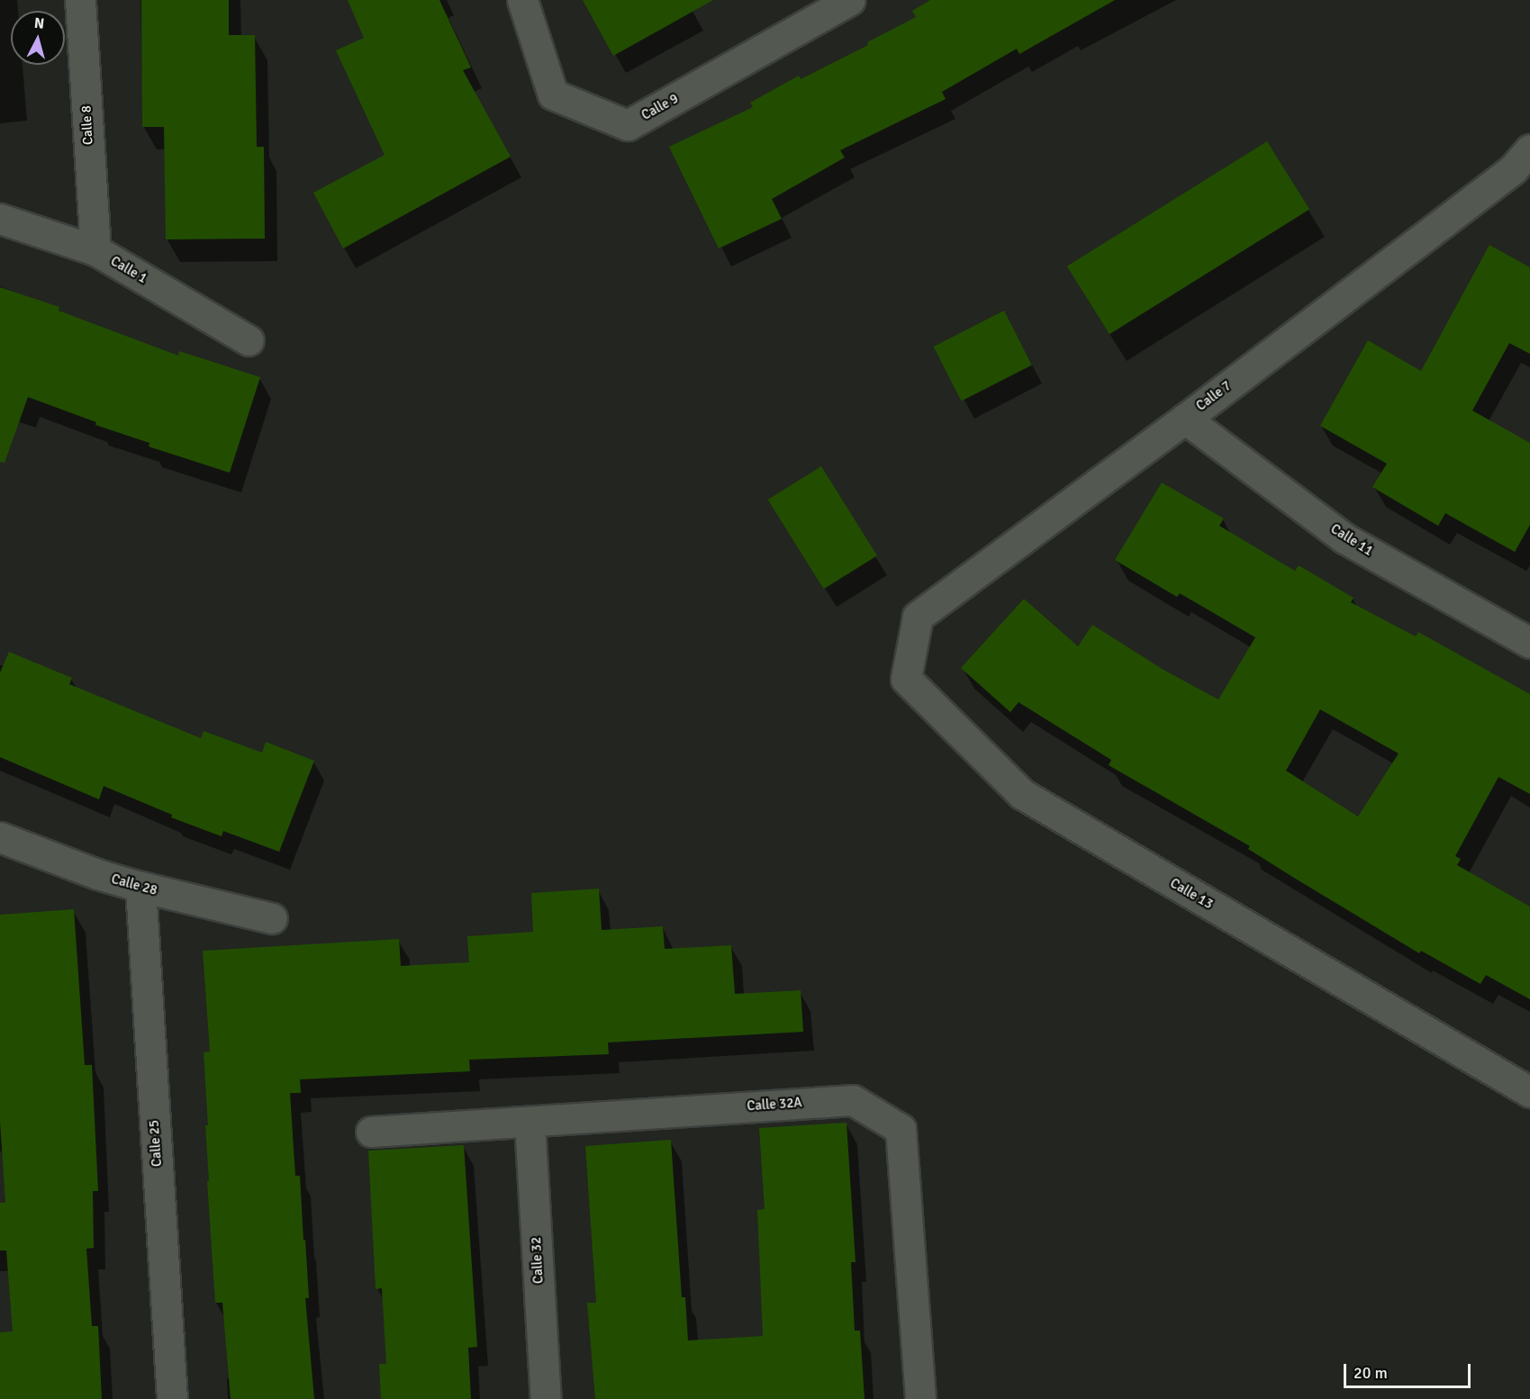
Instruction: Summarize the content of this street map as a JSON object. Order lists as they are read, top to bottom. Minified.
{"streets":{"street":["Calle 9","Calle 8","Calle 1","Calle 7","Calle 11","Calle 28","Calle 13","Calle 32A","Calle 25","Calle 32"]},"crossings":[["Calle 8","Calle 1"],["Calle 7","Calle 11"],["Calle 7","Calle 13"],["Calle 28","Calle 25"],["Calle 32A","Calle 32"]],"scale_bar":"20 m","north":"top"}
